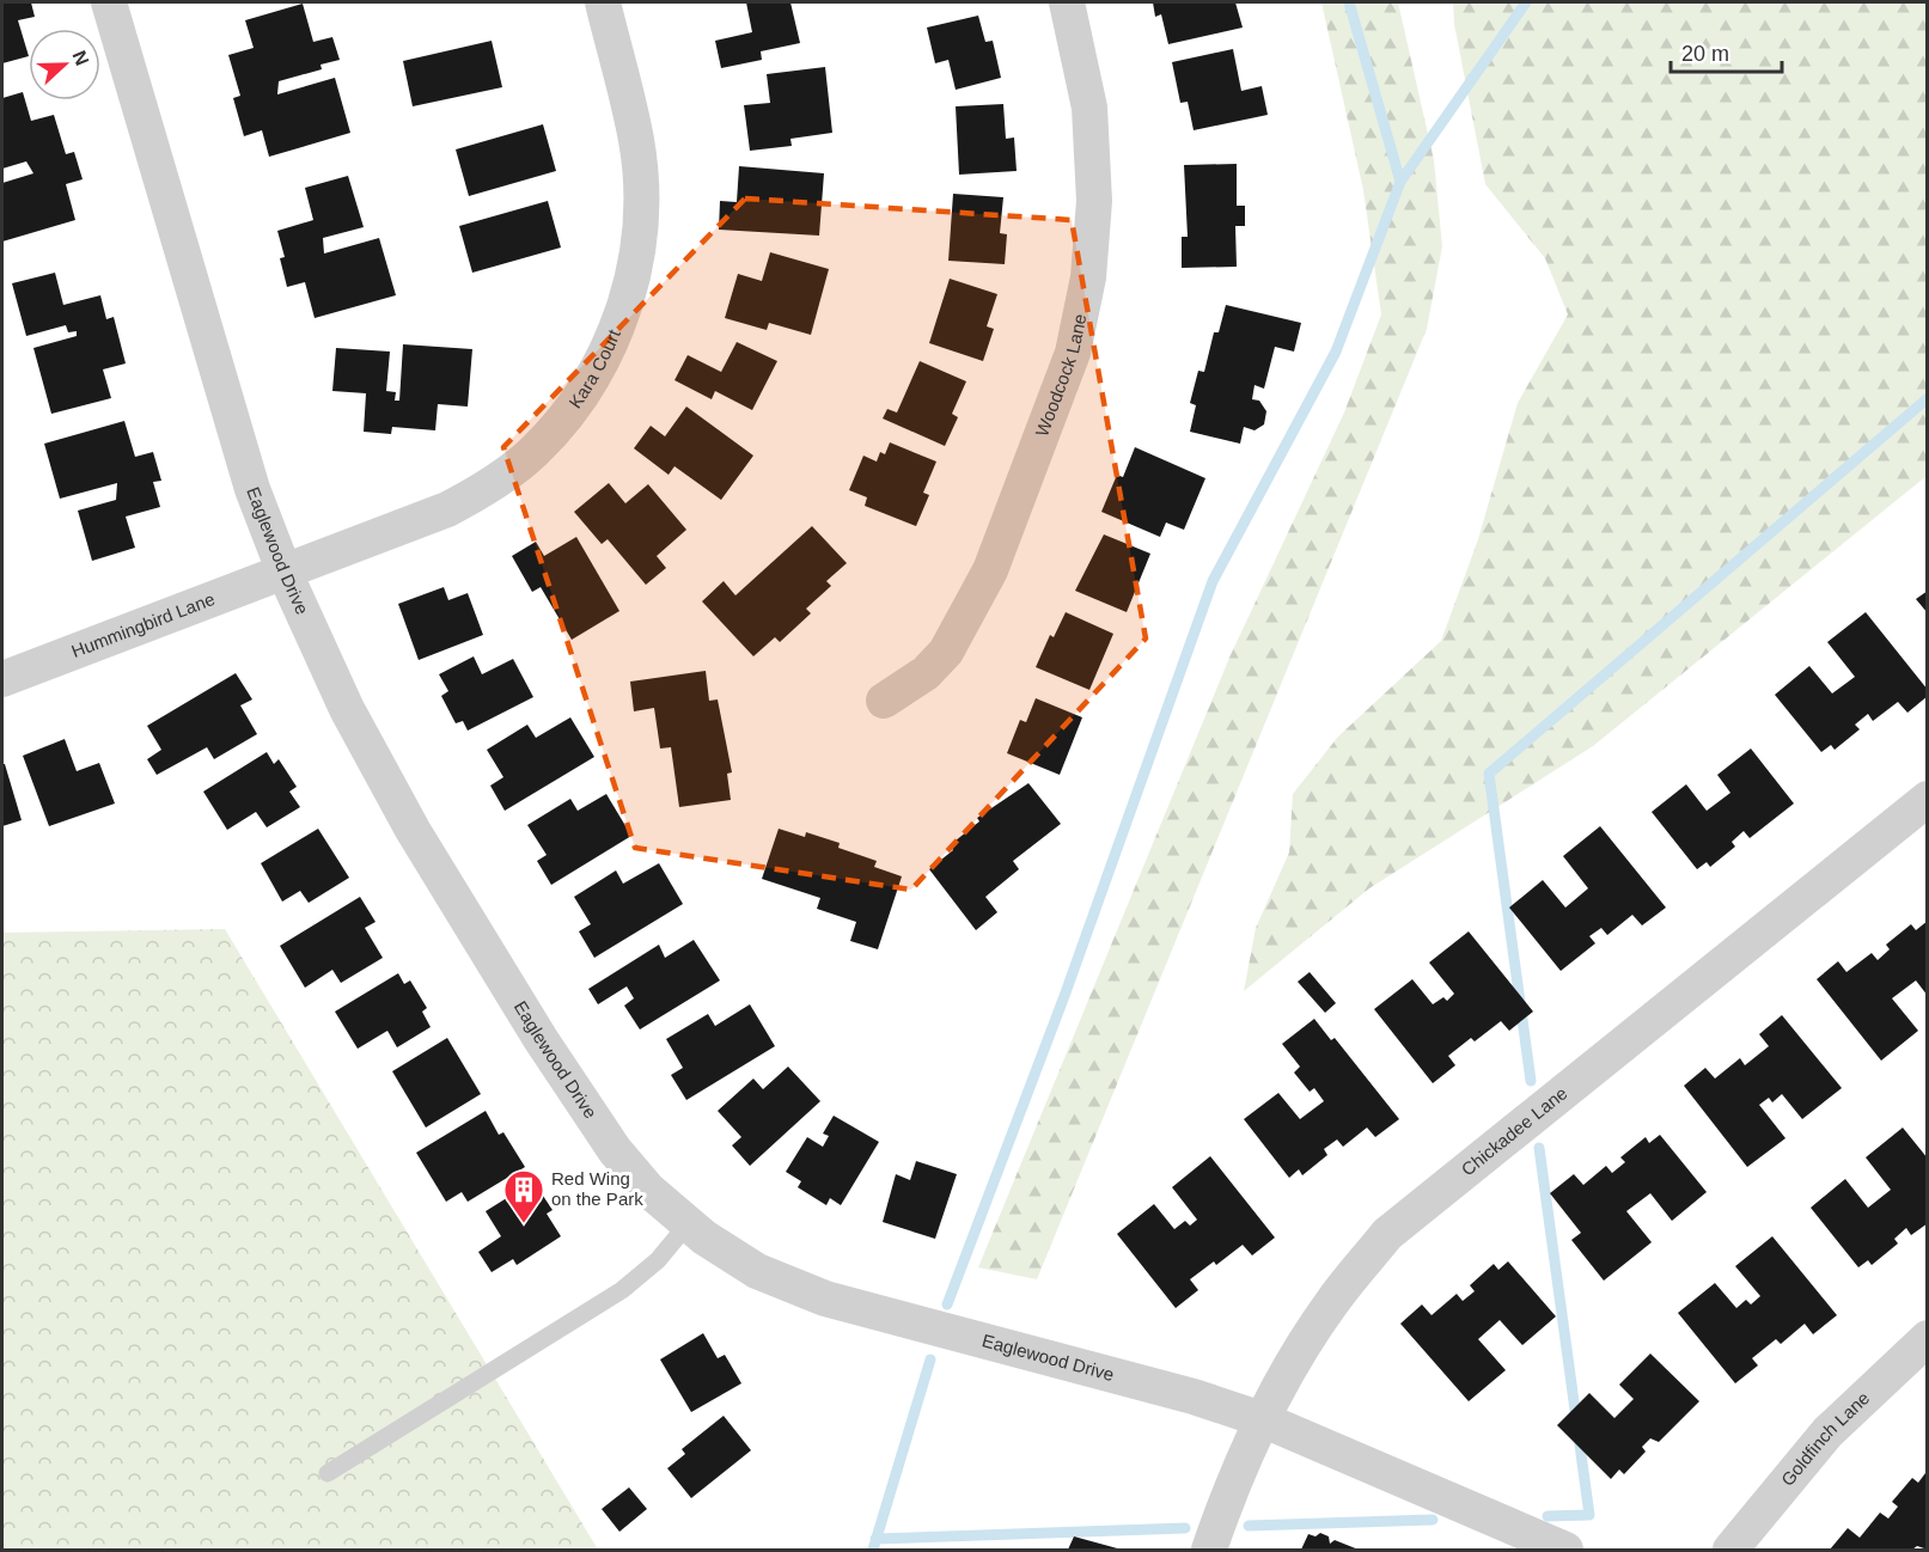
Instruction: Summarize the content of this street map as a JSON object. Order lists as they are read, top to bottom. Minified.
{"streets":{"street":["Kara Court","Woodcock Lane","Eaglewood Drive","Hummingbird Lane","Chickadee Lane","Goldfinch Lane"]},"crossings":[["Kara Court","Eaglewood Drive"],["Kara Court","Hummingbird Lane"],["Eaglewood Drive","Hummingbird Lane"],["Eaglewood Drive","Chickadee Lane"]],"places":{"building":["Red Wing on the Park"]},"scale_bar":"20 m","north":"right"}
